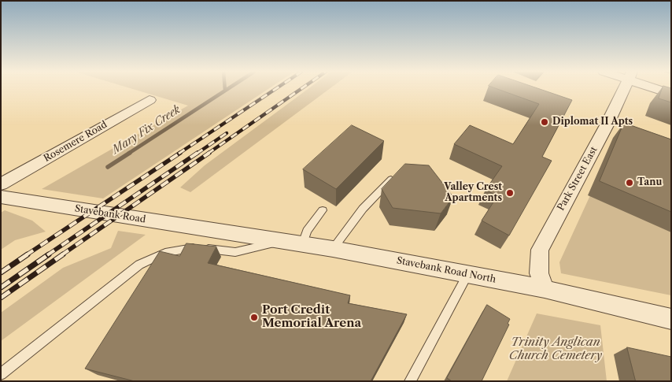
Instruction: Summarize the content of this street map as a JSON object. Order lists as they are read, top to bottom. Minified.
{"streets":{"street":["Rosemere Road","Park Street East","Stavebank Road","Stavebank Road North"]},"crossings":[["Park Street East","Stavebank Road North"],["Stavebank Road","Stavebank Road North"]],"water":["Mary Fix Creek"],"parks":["Trinity Anglican Church Cemetery"],"places":["Diplomat II Apts","Tanu","Valley Crest Apartments","Port Credit Memorial Arena"]}
